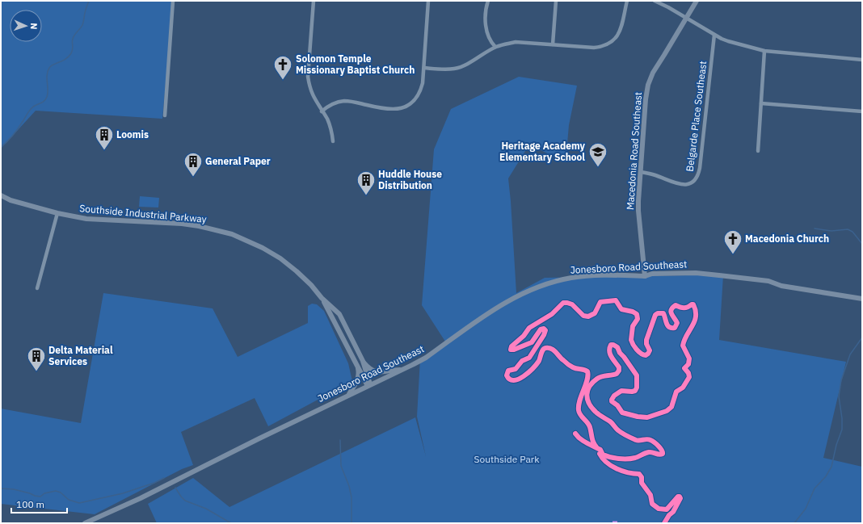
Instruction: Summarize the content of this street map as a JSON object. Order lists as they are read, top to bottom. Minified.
{"streets":{"main road":["Macedonia Road Southeast","Southside Industrial Parkway","Jonesboro Road Southeast"],"street":["Belgarde Place Southeast"]},"crossings":[["Belgarde Place Southeast","Macedonia Road Southeast"],["Macedonia Road Southeast","Jonesboro Road Southeast"],["Southside Industrial Parkway","Jonesboro Road Southeast"]],"parks":["Southside Park"],"places":{"church":["Solomon Temple Missionary Baptist Church","Macedonia Church"],"building":["Loomis","General Paper","Huddle House Distribution","Delta Material Services"],"school or university":["Heritage Academy Elementary School"]},"scale_bar":"100 m","north":"right"}
